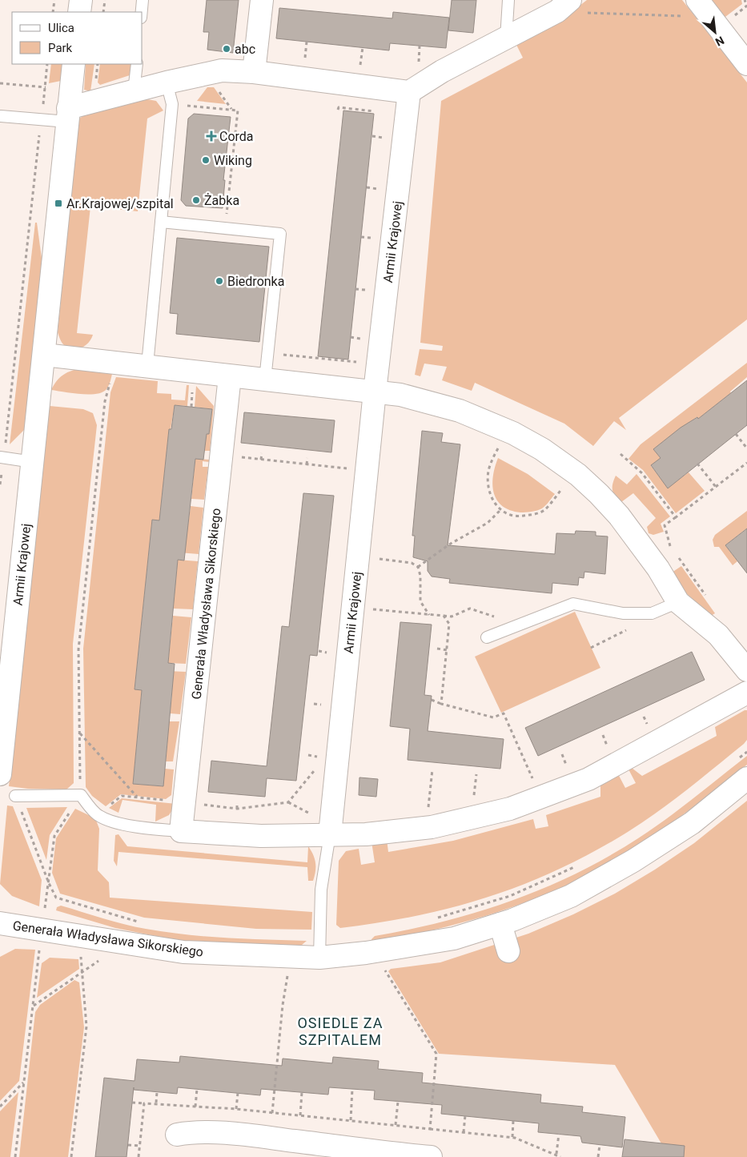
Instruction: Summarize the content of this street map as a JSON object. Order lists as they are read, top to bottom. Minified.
{"streets":{"street":["Armii Krajowej","Generała Władysława Sikorskiego"]},"districts":["OSIEDLE ZA SZPITALEM"],"places":{"other":["abc","Wiking","Żabka","Biedronka"],"health":["Corda"],"transit":["Ar.Krajowej/szpital"]},"legend":["Ulica","Park"],"north":"bottom right"}
